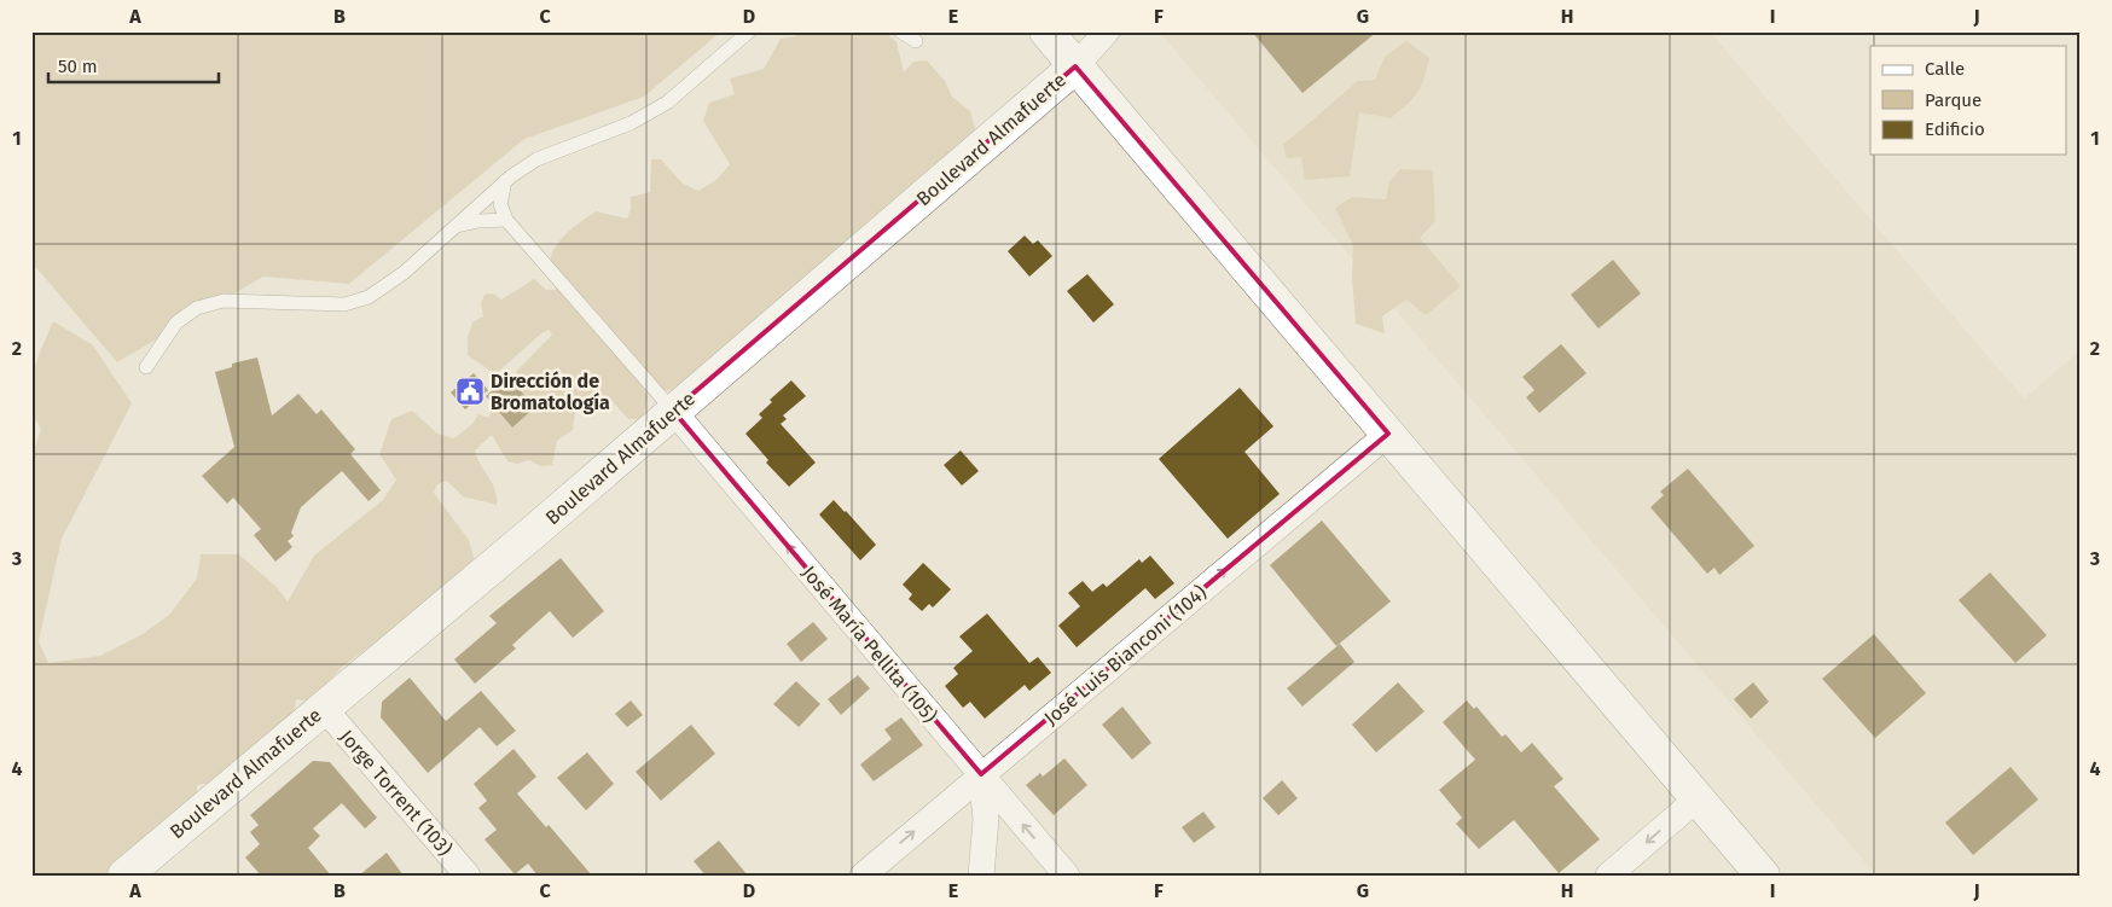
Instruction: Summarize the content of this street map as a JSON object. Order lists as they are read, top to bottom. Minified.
{"streets":{"main road":["Boulevard Almafuerte"],"street":["José María Pellita (105)","José Luis Bianconi (104)","Jorge Torrent (103)"]},"crossings":[["Boulevard Almafuerte","José María Pellita (105)"],["Boulevard Almafuerte","Jorge Torrent (103)"],["José María Pellita (105)","José Luis Bianconi (104)"]],"one_way":["José María Pellita (105)","José Luis Bianconi (104)"],"places":{"public building":["Dirección de Bromatología"]},"legend":["Calle","Parque","Edificio"],"scale_bar":"50 m","grid":{"columns":["A","B","C","D","E","F","G","H","I","J"],"rows":["1","2","3","4"]}}
